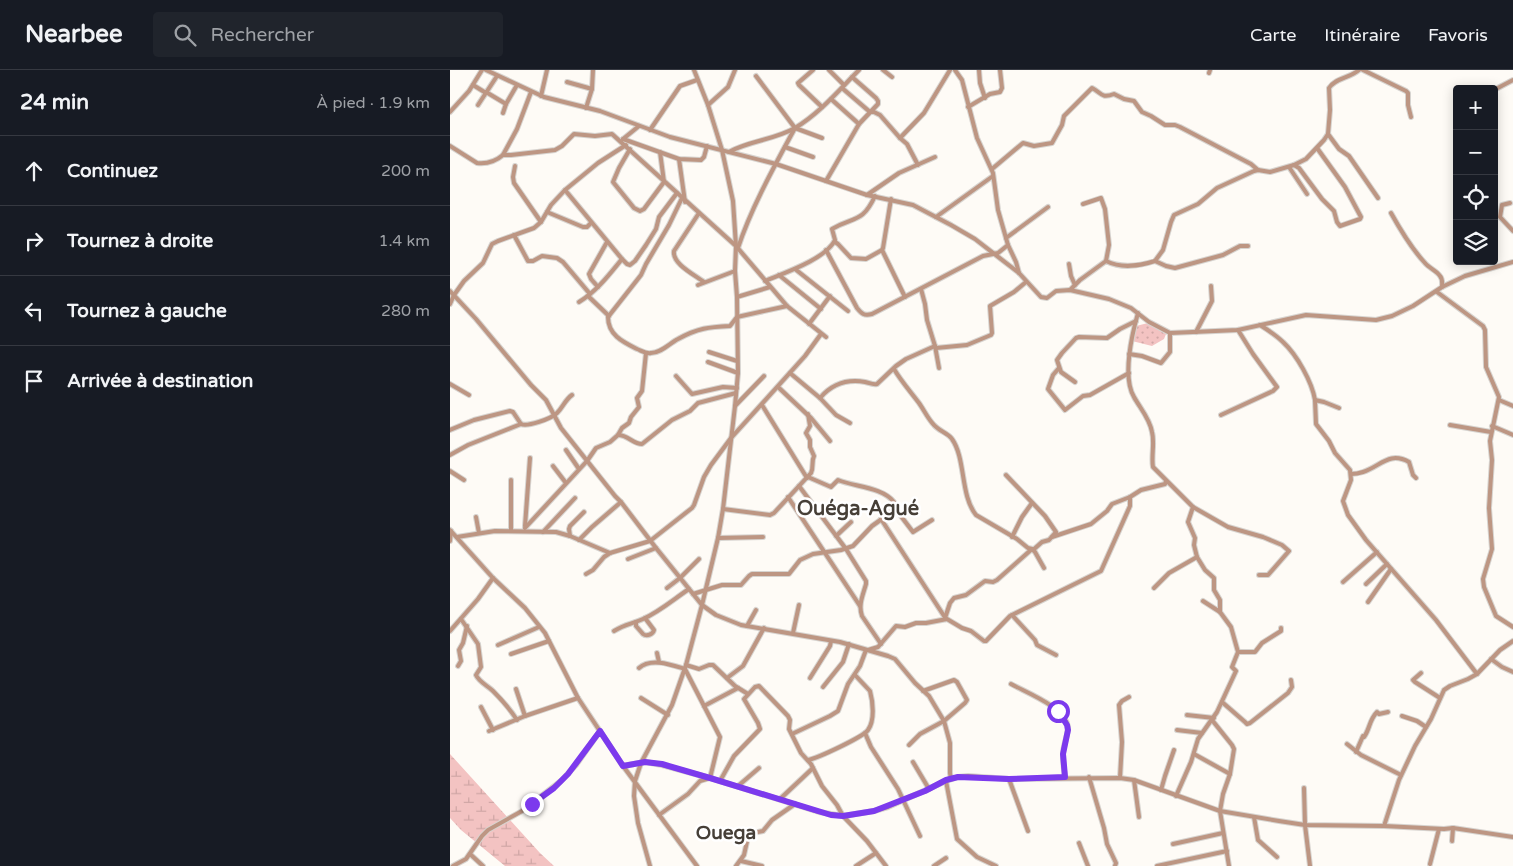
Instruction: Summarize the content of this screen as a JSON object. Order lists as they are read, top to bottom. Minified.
{"districts":["Ouéga-Agué","Ouega"],"page":{"header":"Nearbee","search":"Rechercher","nav":["Carte","Itinéraire","Favoris"],"heading":["24 min","À pied · 1.9 km"],"map_buttons":["+","−"],"list":[["Continuez","200 m"],["Tournez à droite","1.4 km"],["Tournez à gauche","280 m"],"Arrivée à destination"]}}
